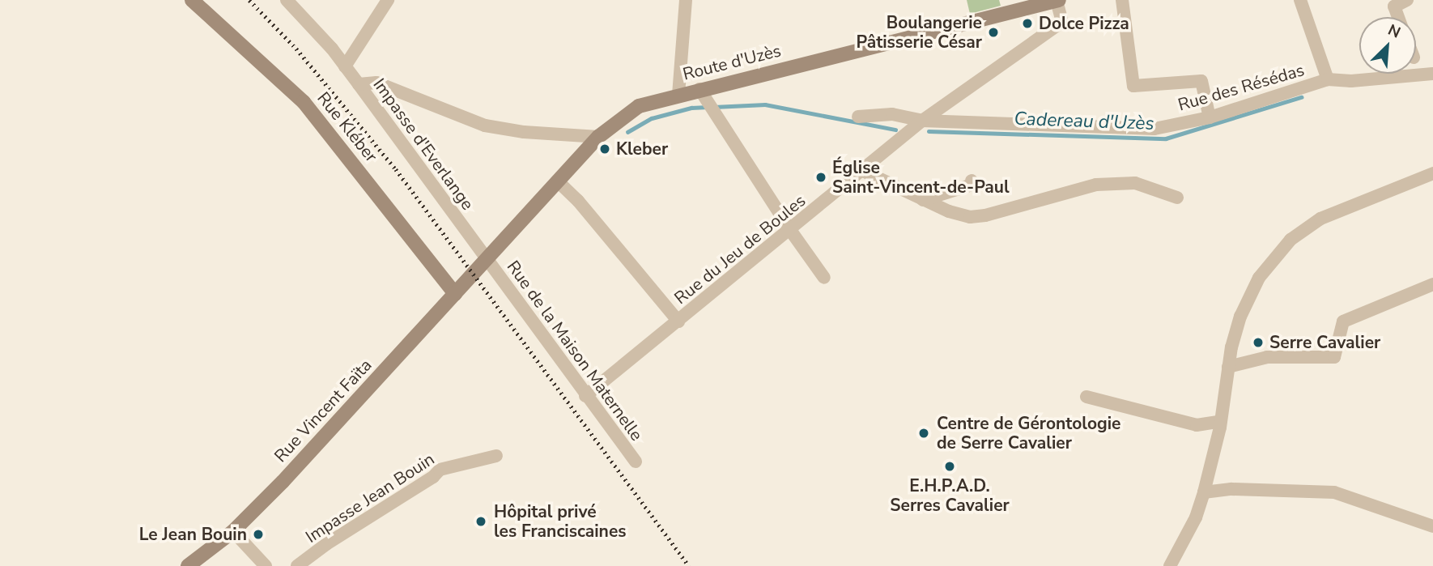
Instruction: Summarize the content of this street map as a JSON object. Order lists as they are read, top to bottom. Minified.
{"streets":{"main road":["Route d'Uzès","Rue Kléber","Rue Vincent Faïta"],"street":["Rue des Résédas","Impasse d'Everlange","Rue du Jeu de Boules","Rue de la Maison Maternelle","Impasse Jean Bouin"]},"crossings":[["Route d'Uzès","Impasse d'Everlange"],["Route d'Uzès","Rue du Jeu de Boules"],["Route d'Uzès","Rue de la Maison Maternelle"],["Route d'Uzès","Rue Vincent Faïta"],["Rue des Résédas","Rue du Jeu de Boules"],["Rue Kléber","Rue Vincent Faïta"],["Impasse d'Everlange","Rue de la Maison Maternelle"],["Rue du Jeu de Boules","Rue de la Maison Maternelle"]],"water":["Cadereau d'Uzès"],"places":["Dolce Pizza","Boulangerie Pâtisserie César","Kleber","Église Saint-Vincent-de-Paul","Serre Cavalier","Centre de Gérontologie de Serre Cavalier","E.H.P.A.D. Serres Cavalier","Hôpital privé les Franciscaines","Le Jean Bouin"],"north":"top right"}
